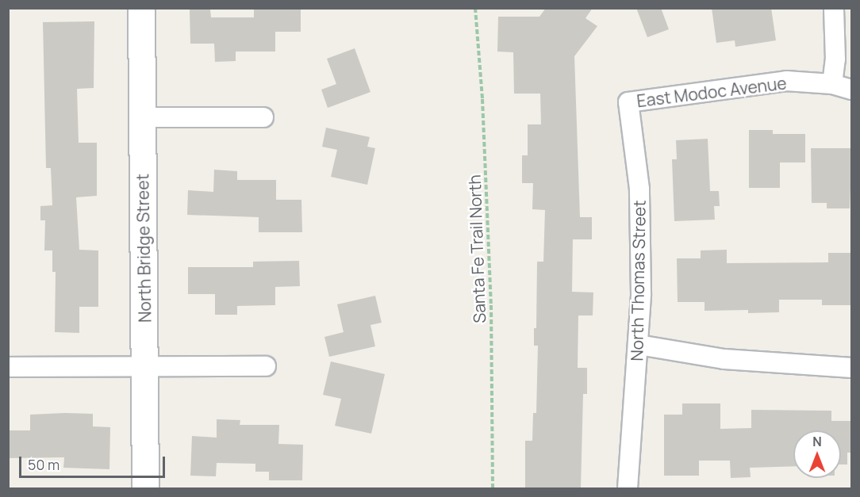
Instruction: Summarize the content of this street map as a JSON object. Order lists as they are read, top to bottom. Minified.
{"streets":{"street":["East Modoc Avenue","North Bridge Street","North Thomas Street"],"path":["Santa Fe Trail North"]},"crossings":[["East Modoc Avenue","North Thomas Street"]],"scale_bar":"50 m","north":"top"}
